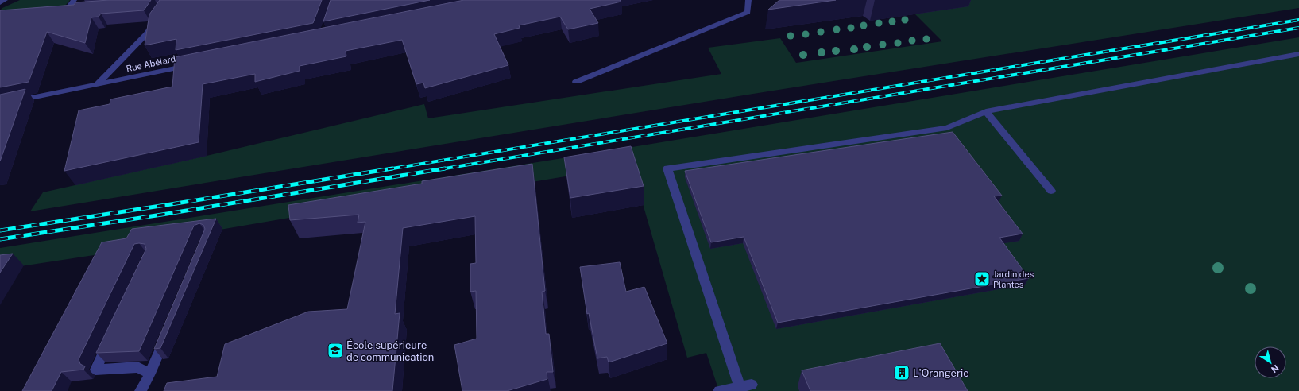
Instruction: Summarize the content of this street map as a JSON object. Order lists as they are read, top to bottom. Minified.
{"streets":{"street":["Rue Abélard"]},"places":{"place":["Jardin des Plantes"],"school or university":["École supérieure de communication"],"building":["L'Orangerie"]},"north":"bottom right"}
